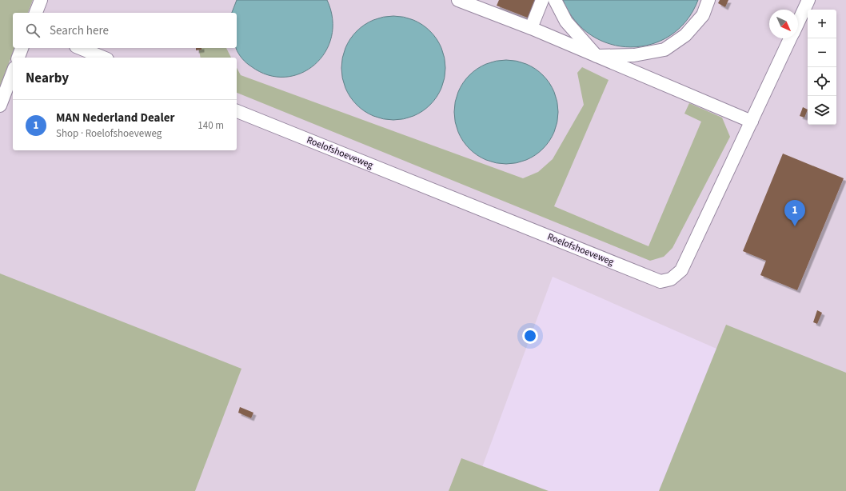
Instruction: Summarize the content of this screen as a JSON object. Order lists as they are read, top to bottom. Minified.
{"streets":{"street":["Roelofshoeveweg"]},"north":"bottom right","page":{"map_buttons":["+","−"],"search":"Search here","heading":"Nearby","list":[{"mark":"1","name":"MAN Nederland Dealer","note":"Shop · Roelofshoeveweg","value":"140 m"}],"pins":"1"}}
